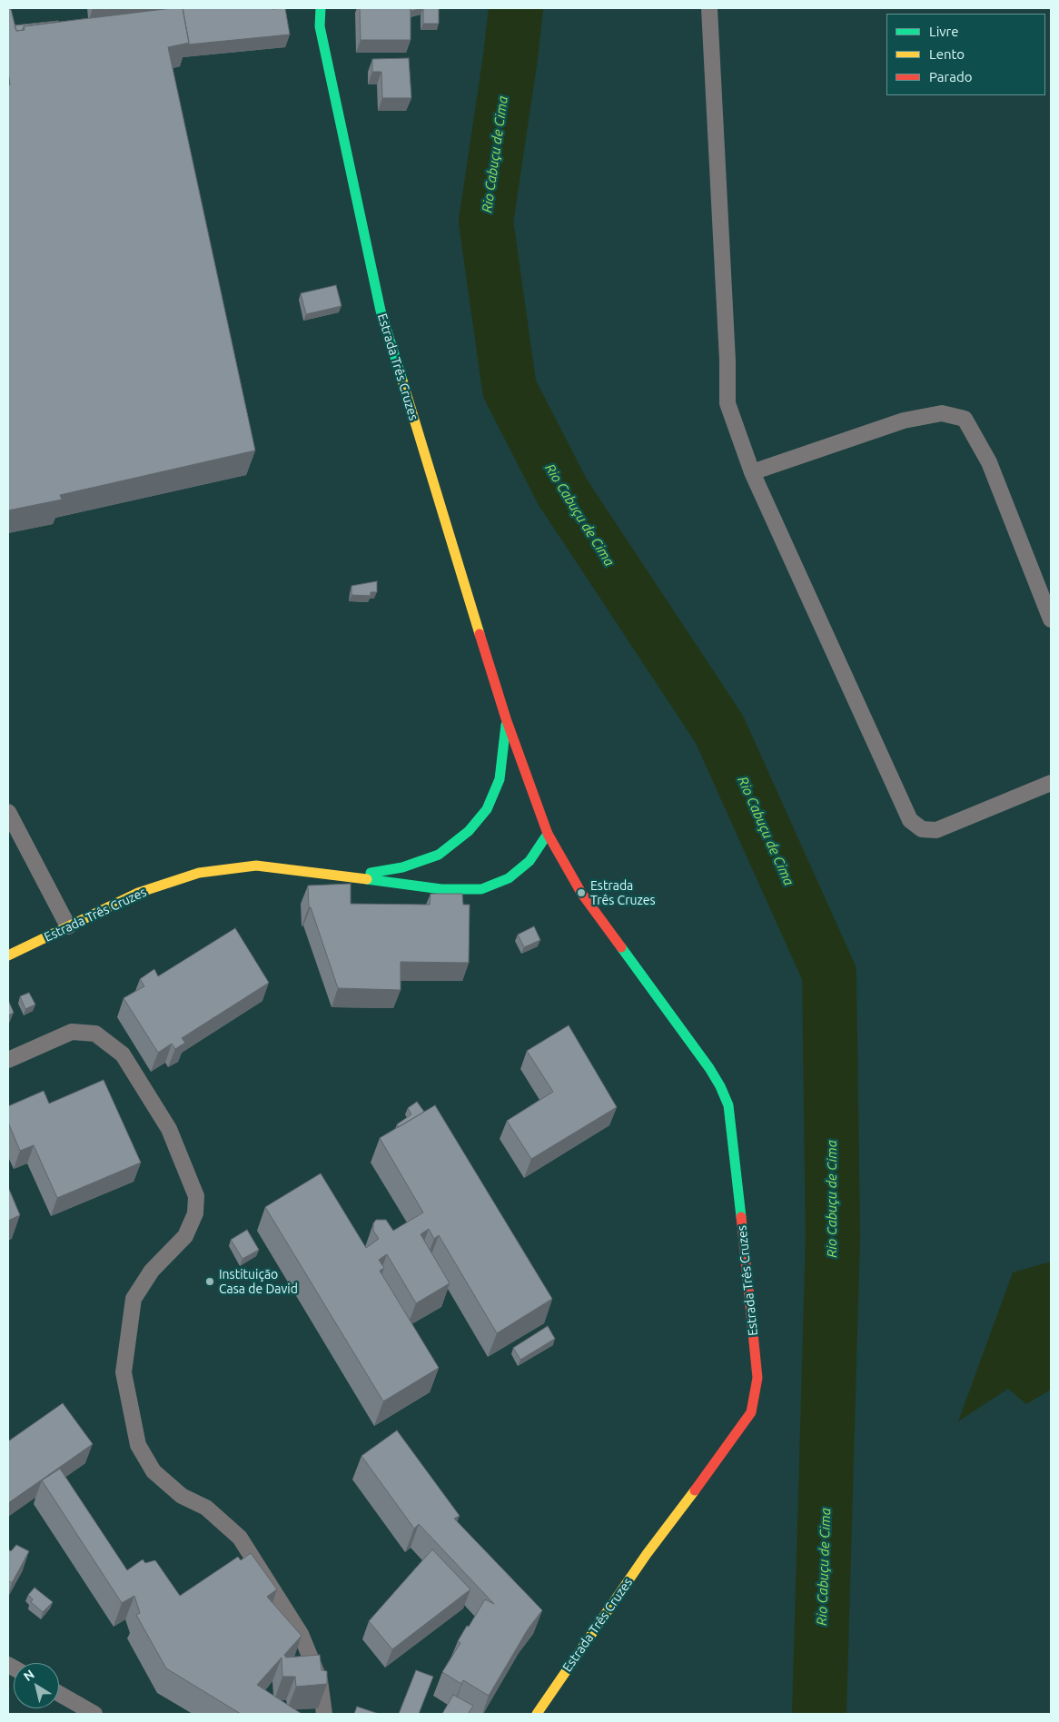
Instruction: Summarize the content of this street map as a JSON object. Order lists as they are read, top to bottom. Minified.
{"streets":{"main road":["Estrada Três Cruzes"]},"water":["Rio Cabuçu de Cima"],"places":["Estrada Três Cruzes","Instituição Casa de David"],"legend":["Livre","Lento","Parado"],"north":"top left"}
